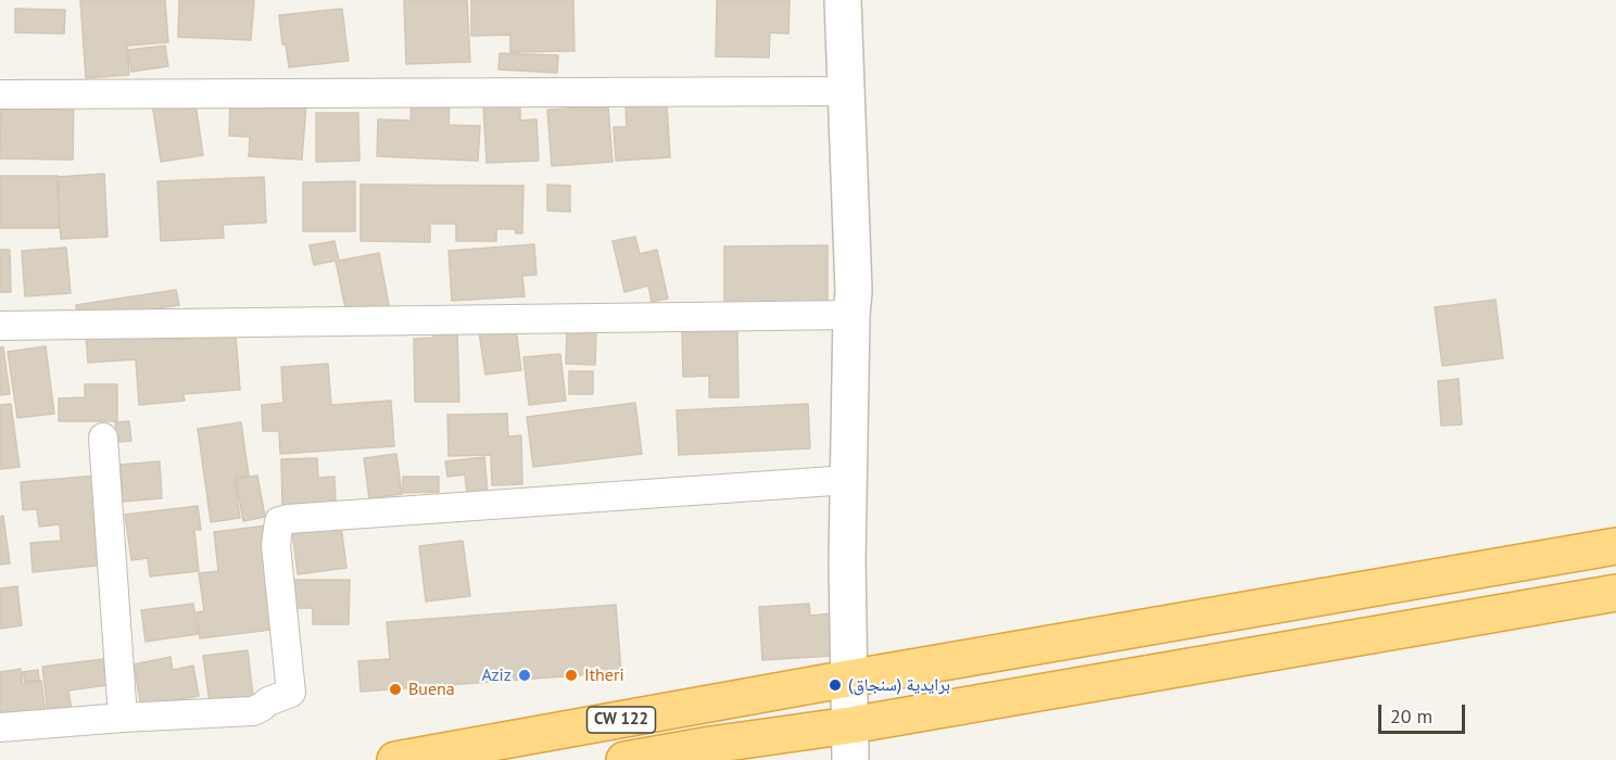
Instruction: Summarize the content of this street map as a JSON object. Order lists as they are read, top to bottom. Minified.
{"streets":{"highway":["CW 122"]},"places":["Aziz","Itheri","برايدية (سنجاق)","Buena"],"scale_bar":"20 m"}
